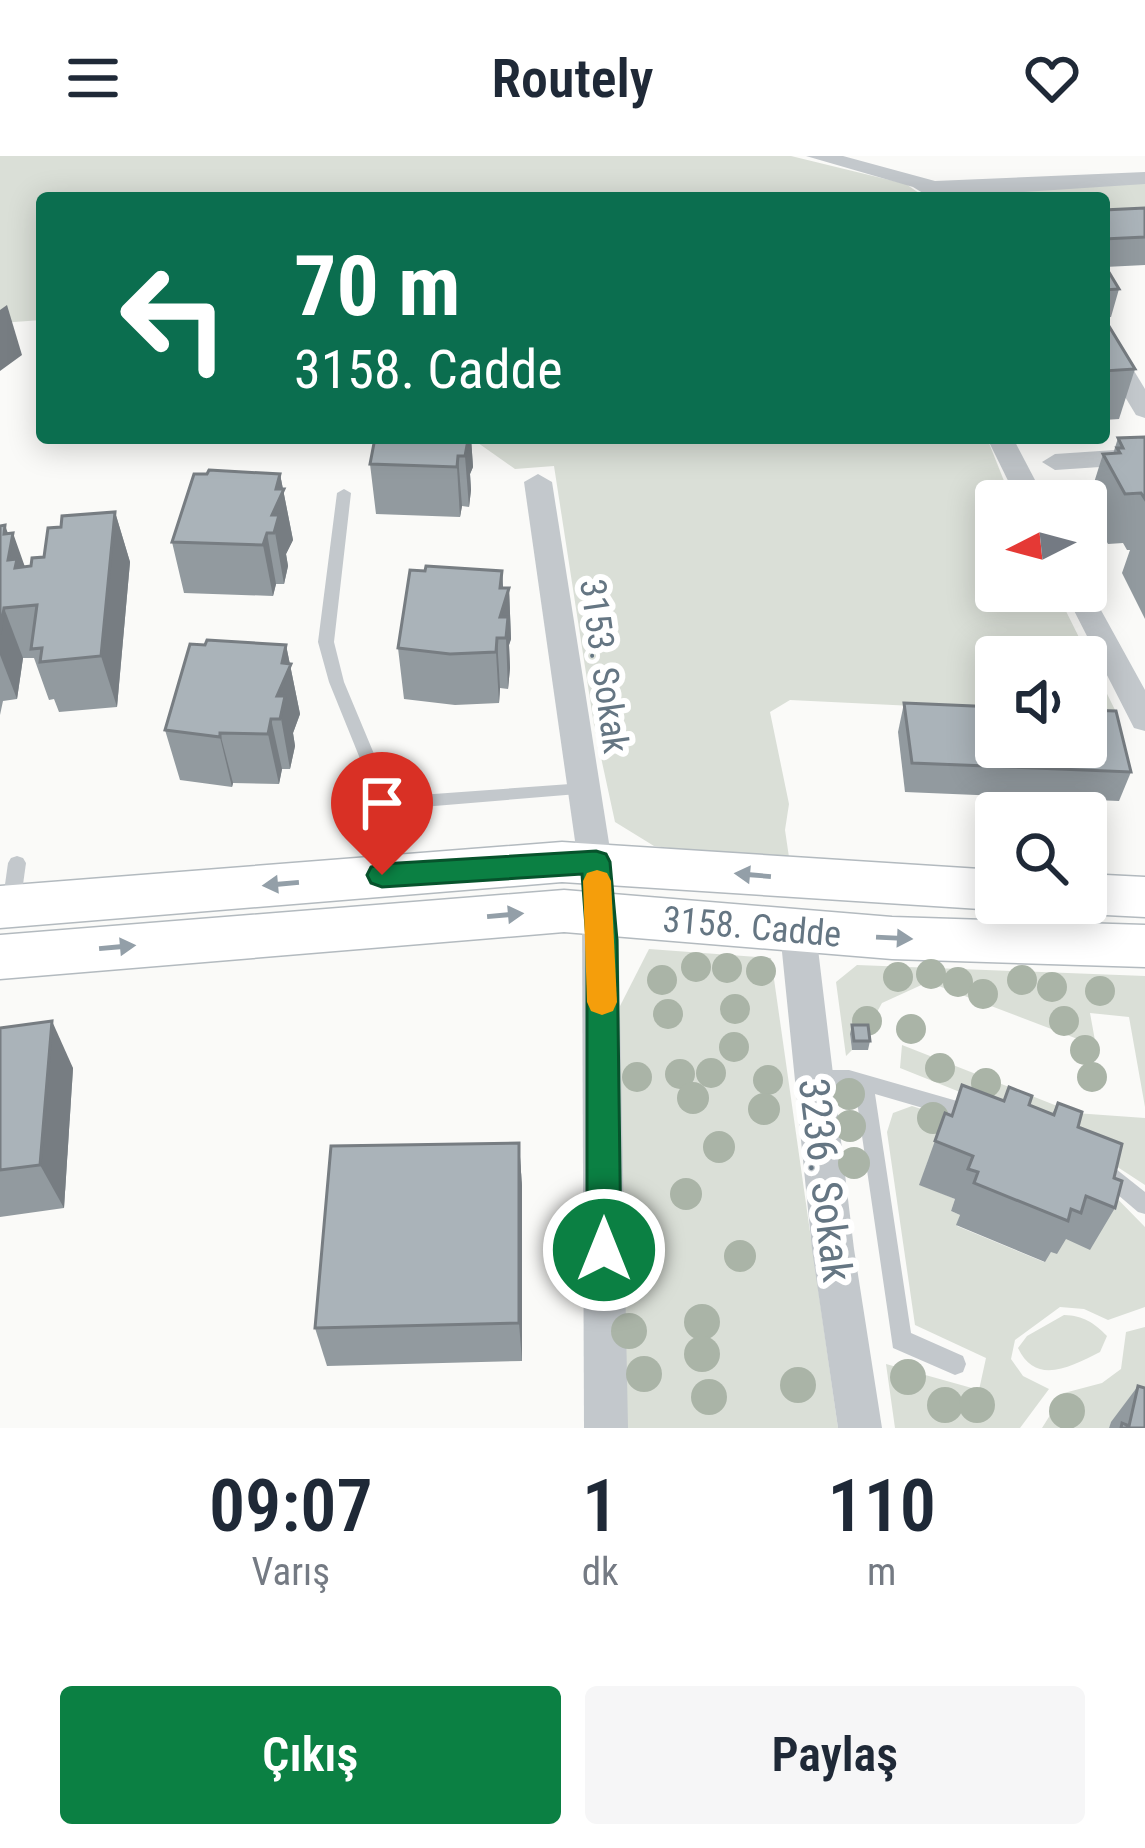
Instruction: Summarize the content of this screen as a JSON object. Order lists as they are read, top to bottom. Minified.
{"streets":{"street":["3153. Sokak","3158. Cadde","3236. Sokak"]},"crossings":[["3153. Sokak","3158. Cadde"],["3158. Cadde","3236. Sokak"]],"north":"left","page":{"header":"Routely","turn":["70 m","3158. Cadde"],"eta":["09:07","Varış","1","dk","110","m"],"buttons":["Çıkış","Paylaş"]}}
